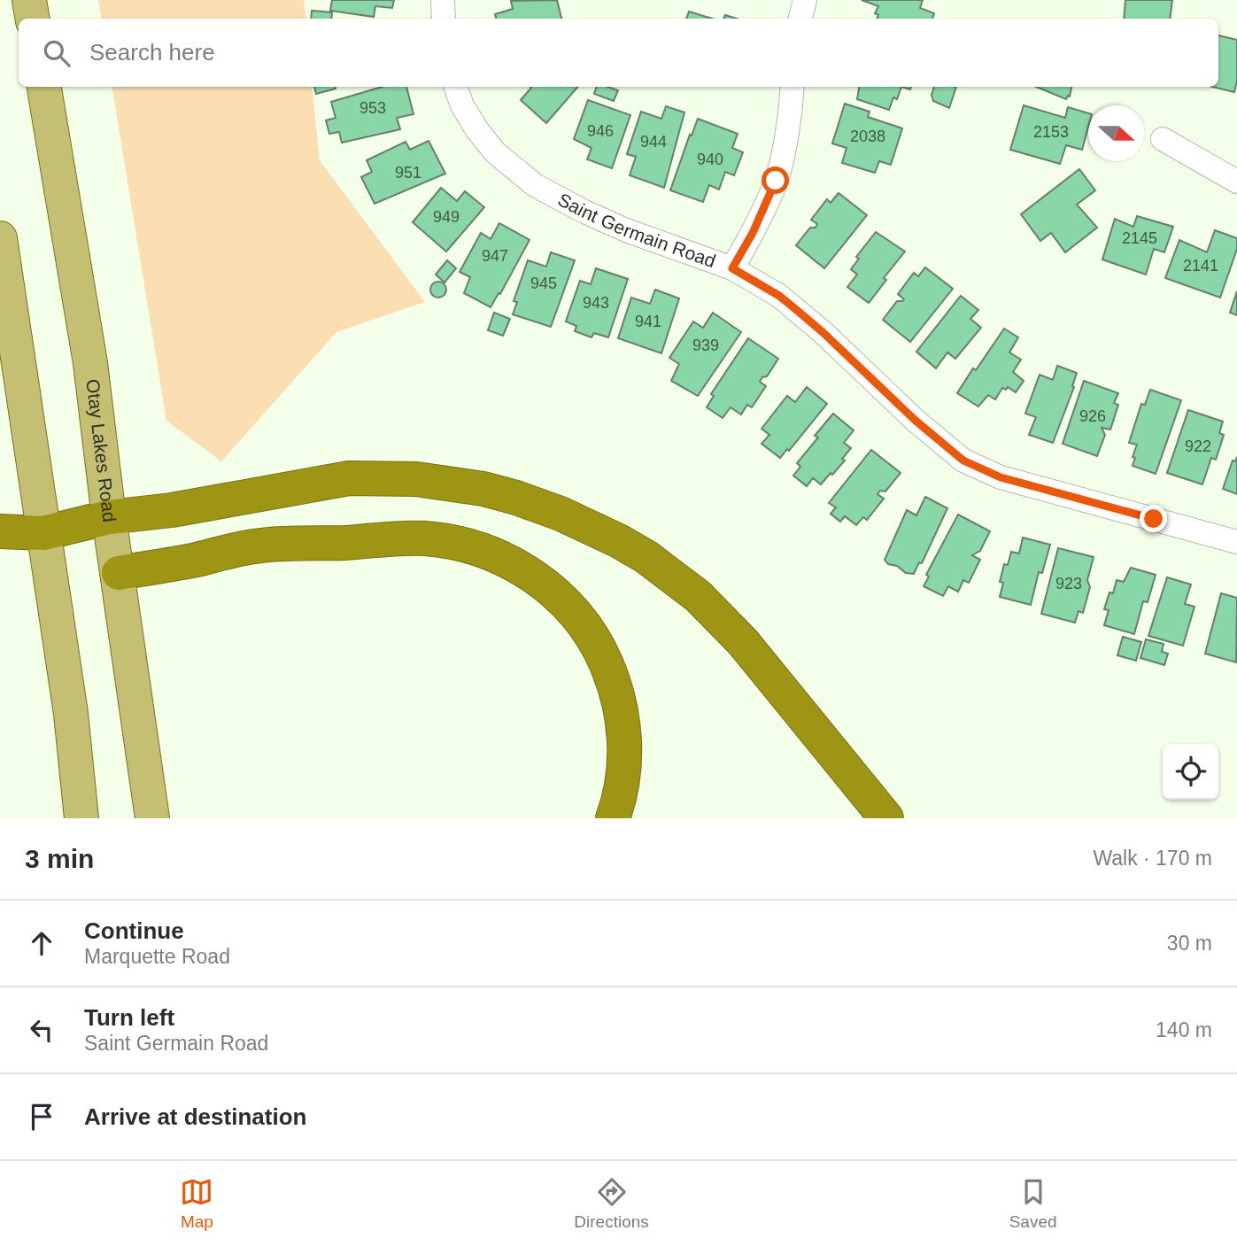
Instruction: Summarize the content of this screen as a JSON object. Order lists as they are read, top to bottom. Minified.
{"streets":{"main road":["Otay Lakes Road"],"street":["Saint Germain Road"]},"house_numbers":["953","946","2153","2038","944","940","951","949","2145","947","2141","945","943","941","939","926","922","923"],"north":"right","page":{"search":"Search here","heading":["3 min","Walk · 170 m"],"list":[["Continue","Marquette Road","30 m"],["Turn left","Saint Germain Road","140 m"],"Arrive at destination"],"nav":["Map","Directions","Saved"]}}
